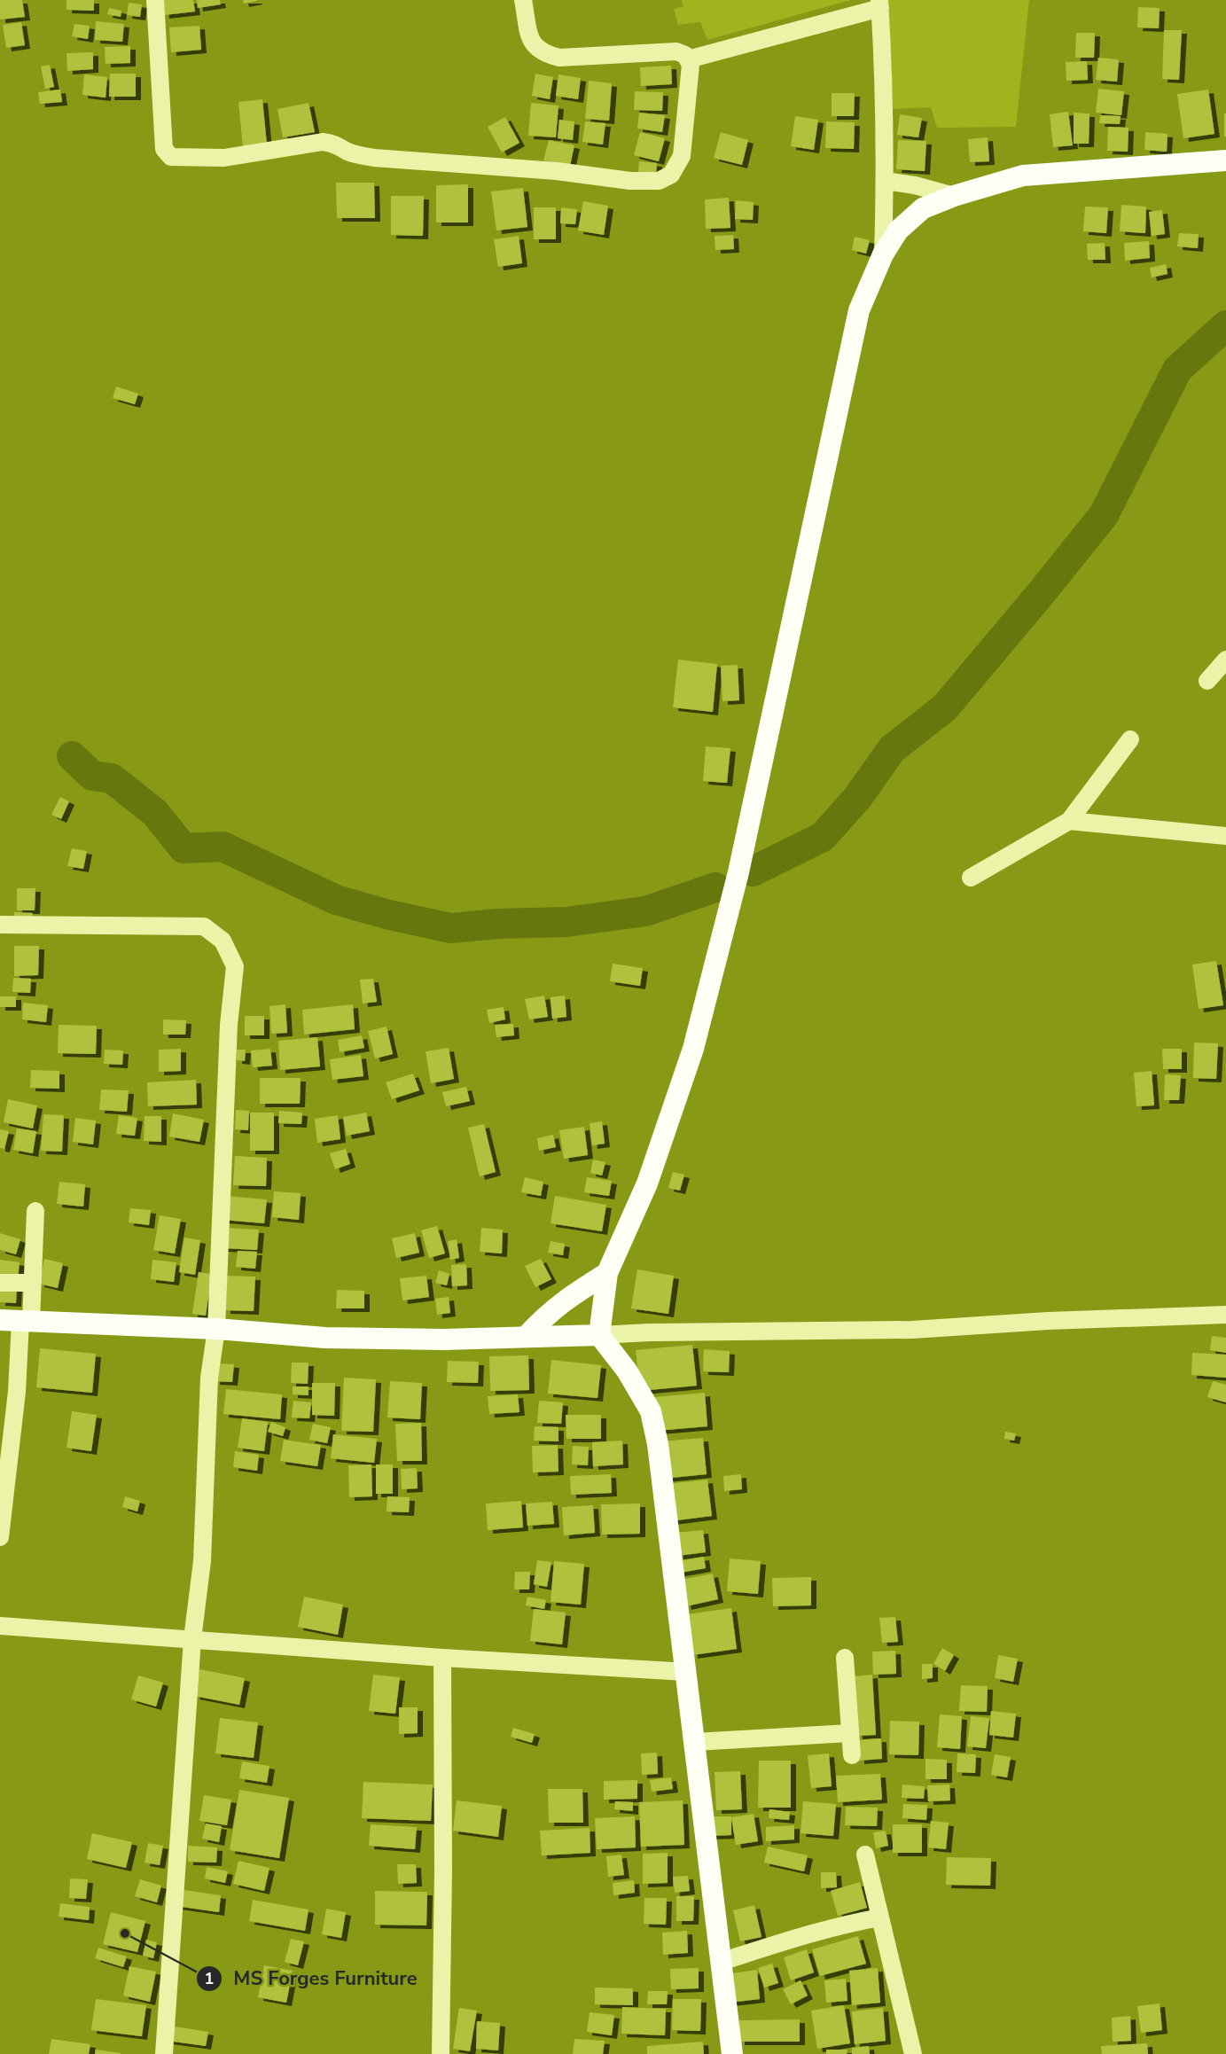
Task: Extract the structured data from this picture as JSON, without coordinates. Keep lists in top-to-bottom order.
{
  "places": ["MS Forges Furniture"]
}
